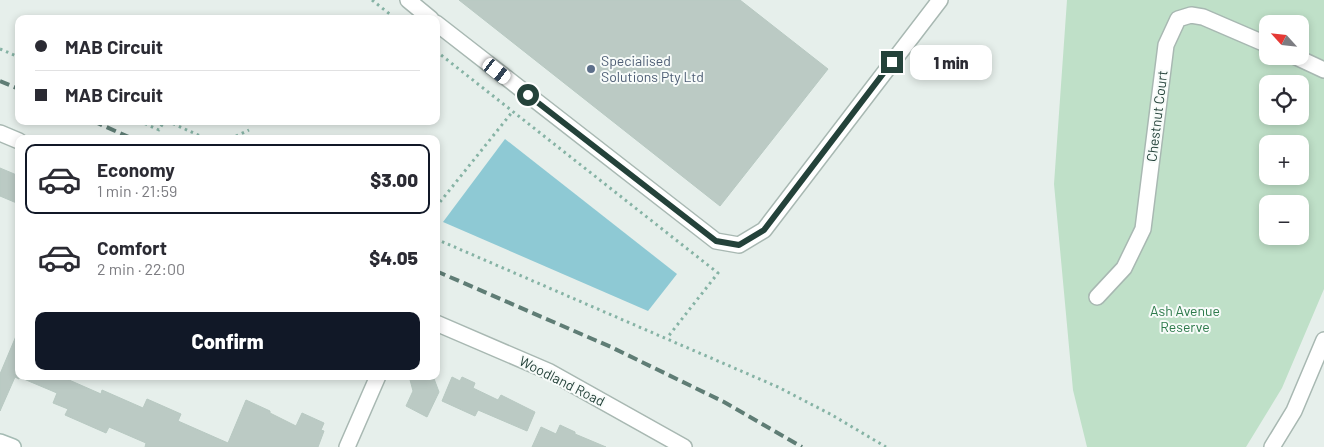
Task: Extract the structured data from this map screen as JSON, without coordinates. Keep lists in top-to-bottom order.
{
  "streets": {
    "street": ["Chestnut Court", "Woodland Road"]
  },
  "parks": ["Ash Avenue Reserve"],
  "places": ["Specialised Solutions Pty Ltd"],
  "north": "top left",
  "page": {
    "map_buttons": ["+", "−"],
    "banner": ["MAB Circuit", "MAB Circuit"],
    "bubble": "1 min",
    "list": [
      {
        "name": "Economy",
        "note": "1 min · 21:59",
        "value": "$3.00"
      },
      {
        "name": "Comfort",
        "note": "2 min · 22:00",
        "value": "$4.05"
      }
    ],
    "buttons": "Confirm"
  }
}
